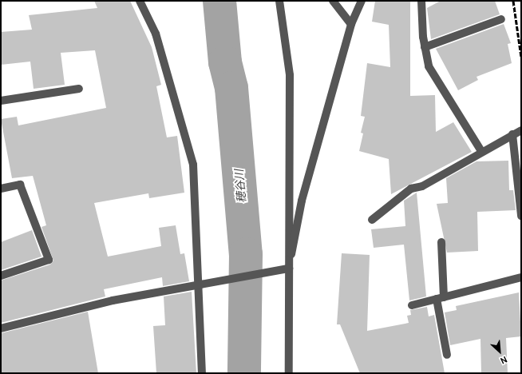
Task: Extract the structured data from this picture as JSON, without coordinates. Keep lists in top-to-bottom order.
{
  "water": ["穂谷川"],
  "north": "bottom right"
}
